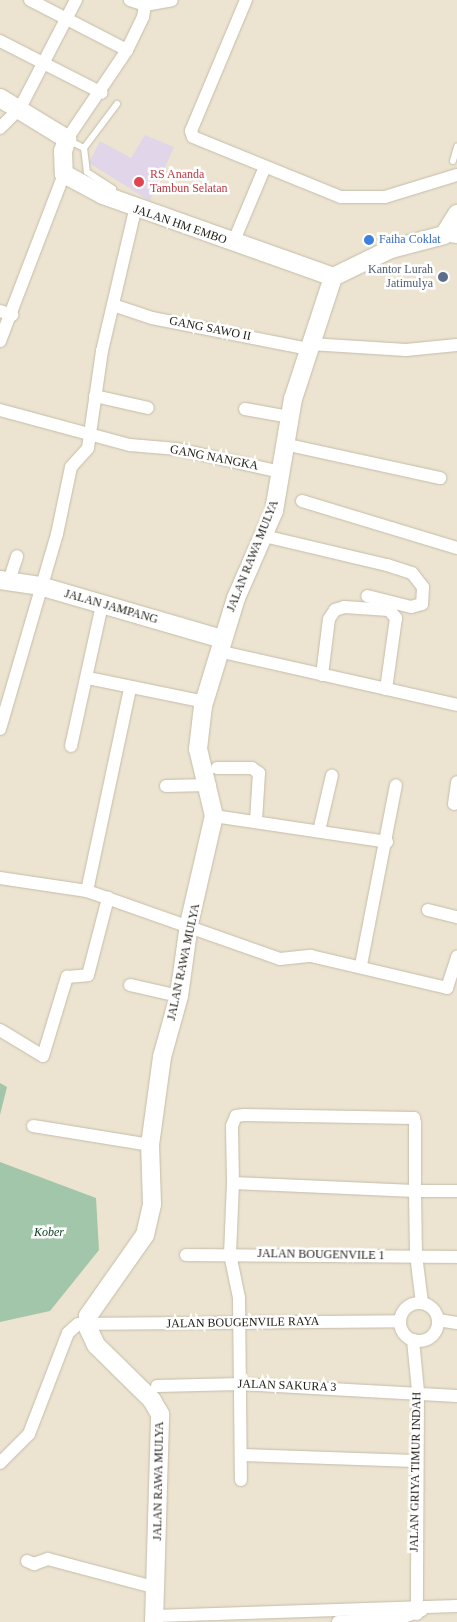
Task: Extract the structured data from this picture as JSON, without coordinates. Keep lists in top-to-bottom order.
{
  "streets": {
    "main road": ["JALAN HM EMBO", "JALAN RAWA MULYA", "JALAN JAMPANG"],
    "street": [
      "GANG SAWO II",
      "GANG NANGKA",
      "JALAN BOUGENVILE 1",
      "JALAN BOUGENVILE RAYA",
      "JALAN SAKURA 3",
      "JALAN GRIYA TIMUR INDAH"
    ]
  },
  "crossings": [
    ["JALAN HM EMBO", "JALAN RAWA MULYA"],
    ["GANG SAWO II", "JALAN RAWA MULYA"],
    ["GANG NANGKA", "JALAN RAWA MULYA"],
    ["JALAN RAWA MULYA", "JALAN JAMPANG"],
    ["JALAN RAWA MULYA", "JALAN BOUGENVILE RAYA"],
    ["JALAN BOUGENVILE RAYA", "JALAN GRIYA TIMUR INDAH"],
    ["JALAN SAKURA 3", "JALAN GRIYA TIMUR INDAH"]
  ],
  "parks": ["Kober"],
  "places": ["RS Ananda Tambun Selatan", "Faiha Coklat", "Kantor Lurah Jatimulya"]
}
